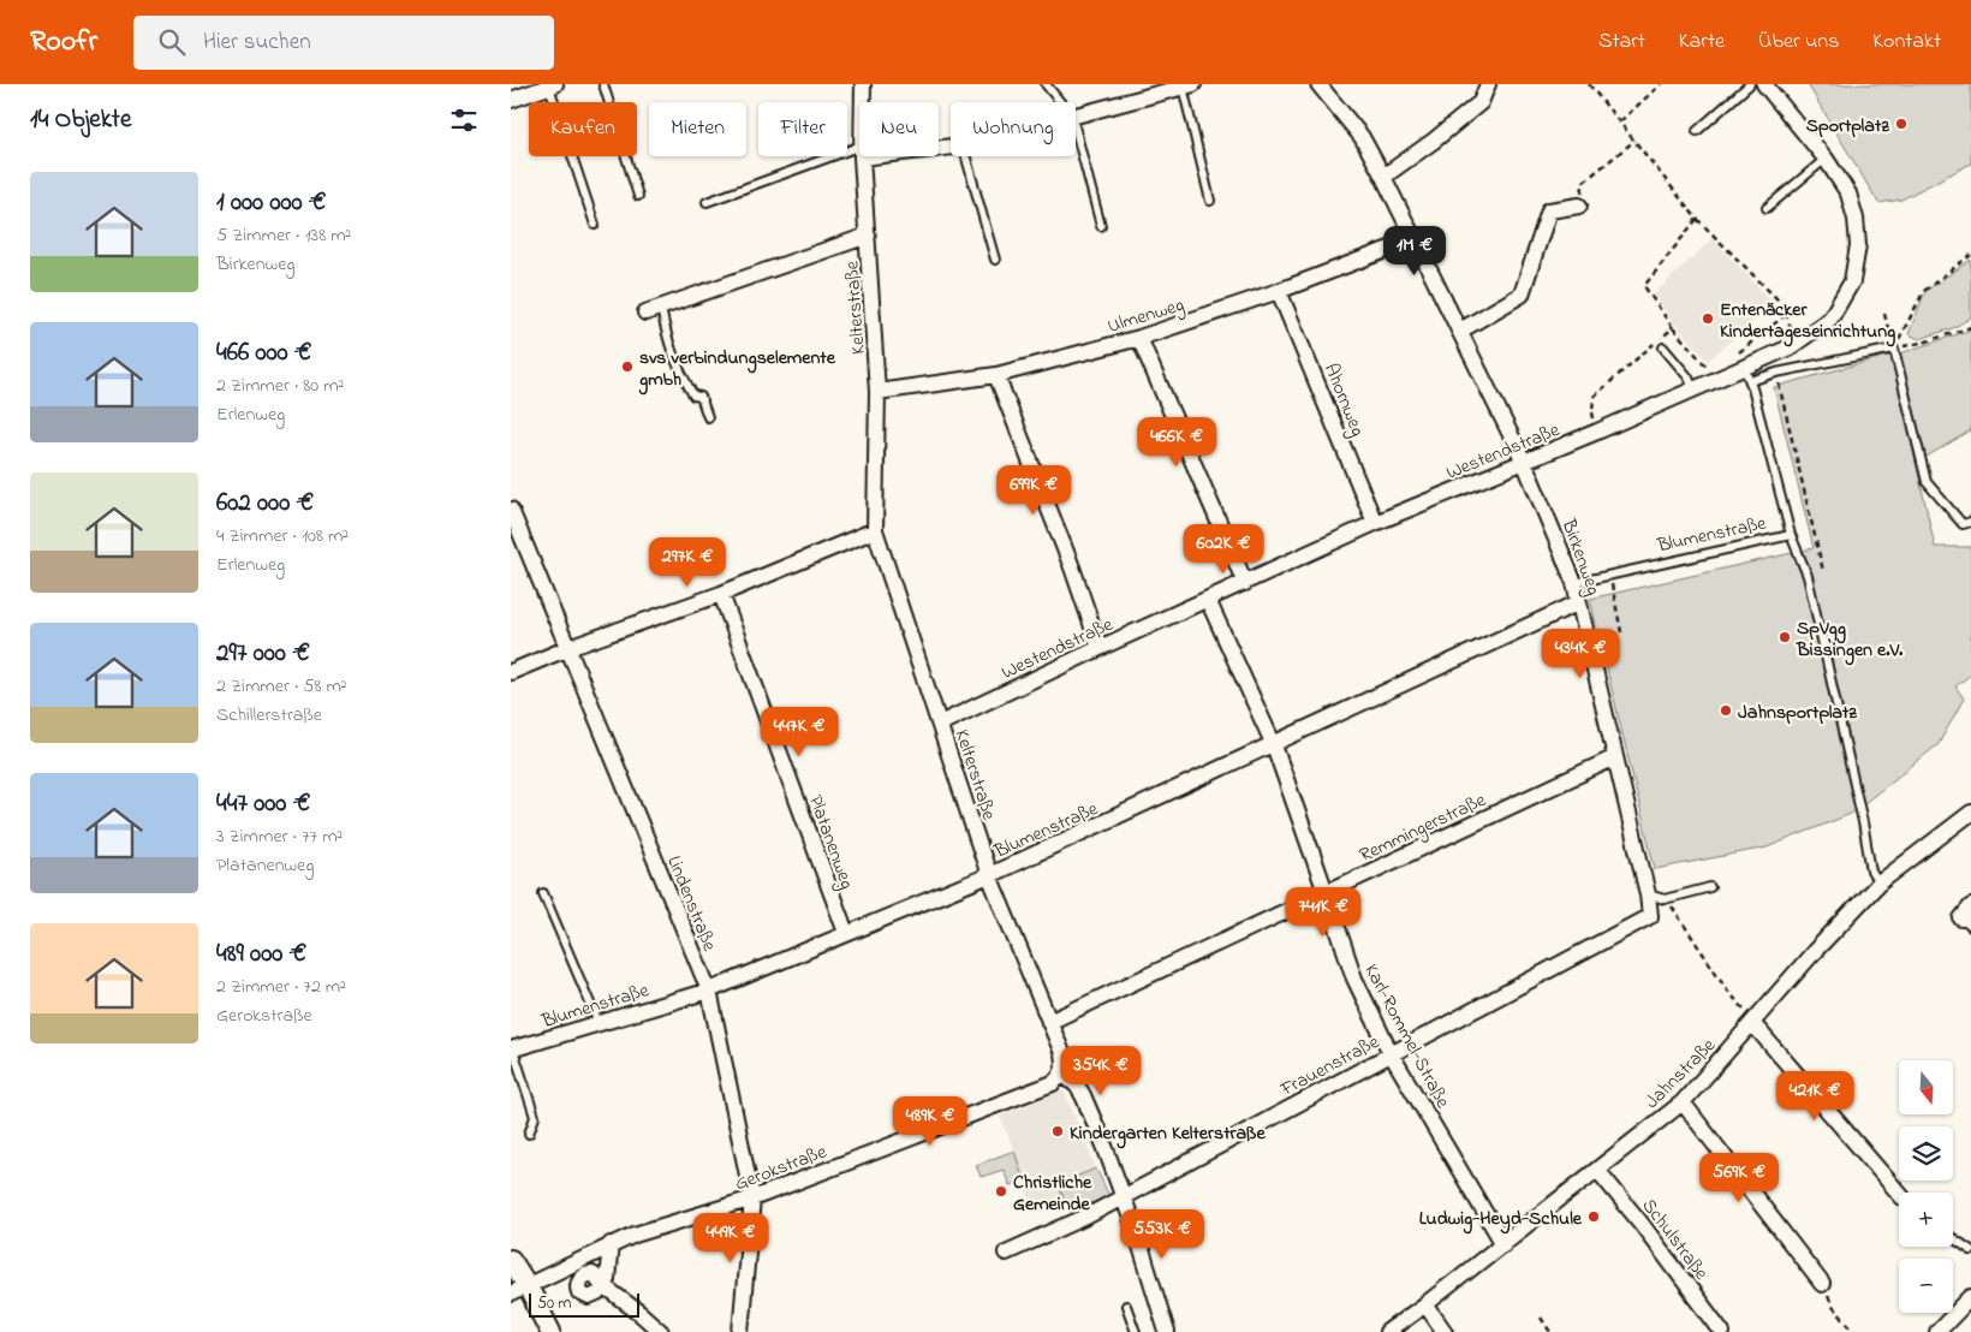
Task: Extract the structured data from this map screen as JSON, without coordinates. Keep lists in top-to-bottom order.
{
  "streets": {
    "street": [
      "Kelterstraße",
      "Ulmenweg",
      "Ahornweg",
      "Westendstraße",
      "Blumenstraße",
      "Birkenweg",
      "Remmingerstraße",
      "Platanenweg",
      "Lindenstraße",
      "Karl-Rommel-Straße",
      "Frauenstraße",
      "Jahnstraße",
      "Gerokstraße",
      "Schulstraße"
    ]
  },
  "crossings": [
    ["Kelterstraße", "Ulmenweg"],
    ["Kelterstraße", "Westendstraße"],
    ["Kelterstraße", "Blumenstraße"],
    ["Kelterstraße", "Remmingerstraße"],
    ["Kelterstraße", "Gerokstraße"],
    ["Ulmenweg", "Ahornweg"],
    ["Ulmenweg", "Birkenweg"],
    ["Ahornweg", "Westendstraße"],
    ["Westendstraße", "Blumenstraße"],
    ["Westendstraße", "Birkenweg"],
    ["Westendstraße", "Karl-Rommel-Straße"],
    ["Blumenstraße", "Birkenweg"],
    ["Blumenstraße", "Platanenweg"],
    ["Blumenstraße", "Lindenstraße"],
    ["Blumenstraße", "Karl-Rommel-Straße"],
    ["Birkenweg", "Remmingerstraße"],
    ["Birkenweg", "Frauenstraße"],
    ["Remmingerstraße", "Karl-Rommel-Straße"],
    ["Lindenstraße", "Gerokstraße"],
    ["Karl-Rommel-Straße", "Frauenstraße"],
    ["Karl-Rommel-Straße", "Jahnstraße"],
    ["Jahnstraße", "Schulstraße"]
  ],
  "places": [
    "Sportplatz",
    "Entenäcker Kindertageseinrichtung",
    "svs verbindungselemente gmbh",
    "SpVgg Bissingen e.V.",
    "Jahnsportplatz",
    "Kindergarten Kelterstraße",
    "Christliche Gemeinde",
    "Ludwig-Heyd-Schule"
  ],
  "scale_bar": "50 m",
  "north": "bottom",
  "page": {
    "header": "Roofr",
    "search": "Hier suchen",
    "nav": [
      "Start",
      "Karte",
      "Über uns",
      "Kontakt"
    ],
    "heading": "14 Objekte",
    "chip": [
      "Kaufen",
      "Mieten",
      "Filter",
      "Neu",
      "Wohnung"
    ],
    "list": [
      {
        "name": "1 000 000 €",
        "note": "5 Zimmer · 138 m² · Birkenweg"
      },
      {
        "name": "466 000 €",
        "note": "2 Zimmer · 80 m² · Erlenweg"
      },
      {
        "name": "602 000 €",
        "note": "4 Zimmer · 108 m² · Erlenweg"
      },
      {
        "name": "297 000 €",
        "note": "2 Zimmer · 58 m² · Schillerstraße"
      },
      {
        "name": "447 000 €",
        "note": "3 Zimmer · 77 m² · Platanenweg"
      },
      {
        "name": "489 000 €",
        "note": "2 Zimmer · 72 m² · Gerokstraße"
      }
    ],
    "price": [
      "1M €",
      "466K €",
      "699K €",
      "602K €",
      "297K €",
      "434K €",
      "447K €",
      "741K €",
      "354K €",
      "421K €",
      "489K €",
      "569K €",
      "553K €",
      "449K €"
    ],
    "map_buttons": ["+", "−"],
    "scale": "50 m"
  }
}
